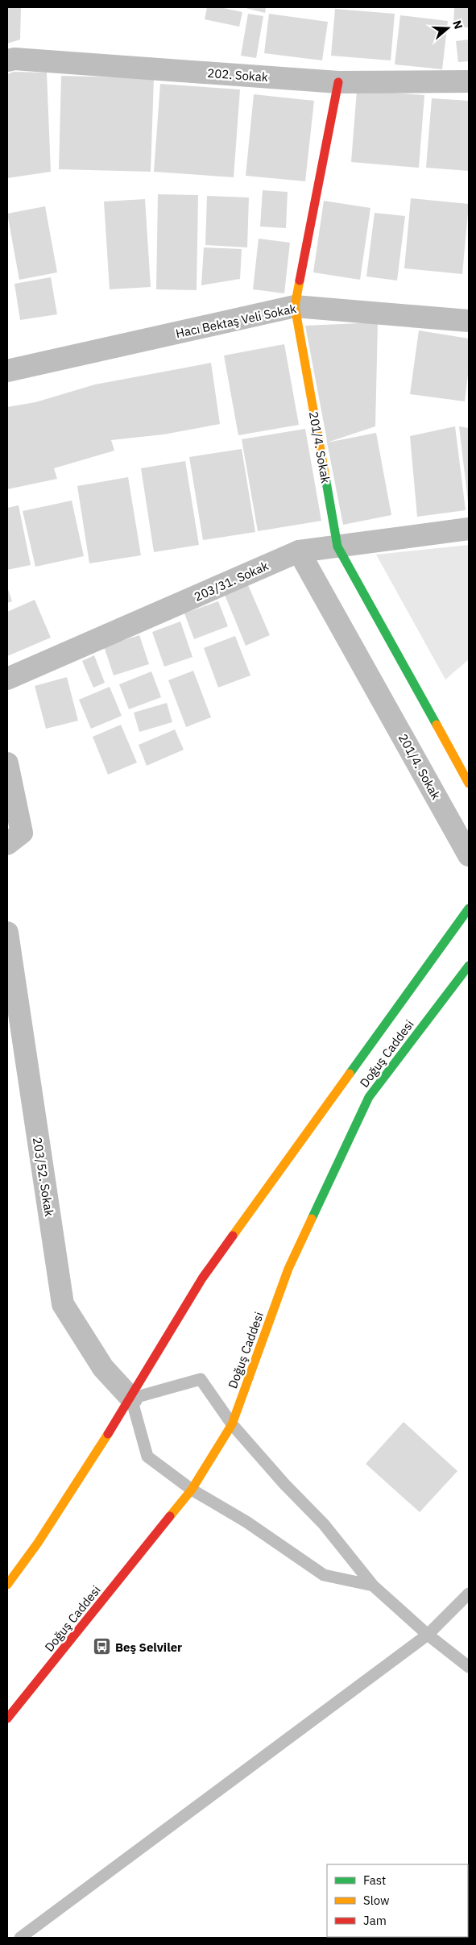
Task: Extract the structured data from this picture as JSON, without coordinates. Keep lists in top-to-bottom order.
{
  "streets": {
    "main road": ["201/4. Sokak", "Doğuş Caddesi"],
    "street": [
      "202. Sokak",
      "Hacı Bektaş Veli Sokak",
      "203/31. Sokak",
      "203/52. Sokak"
    ]
  },
  "crossings": [
    ["202. Sokak", "201/4. Sokak"],
    ["Hacı Bektaş Veli Sokak", "201/4. Sokak"],
    ["201/4. Sokak", "203/31. Sokak"],
    ["Doğuş Caddesi", "203/52. Sokak"]
  ],
  "places": {
    "bus stop": ["Beş Selviler"]
  },
  "legend": ["Fast", "Slow", "Jam"],
  "north": "right"
}
